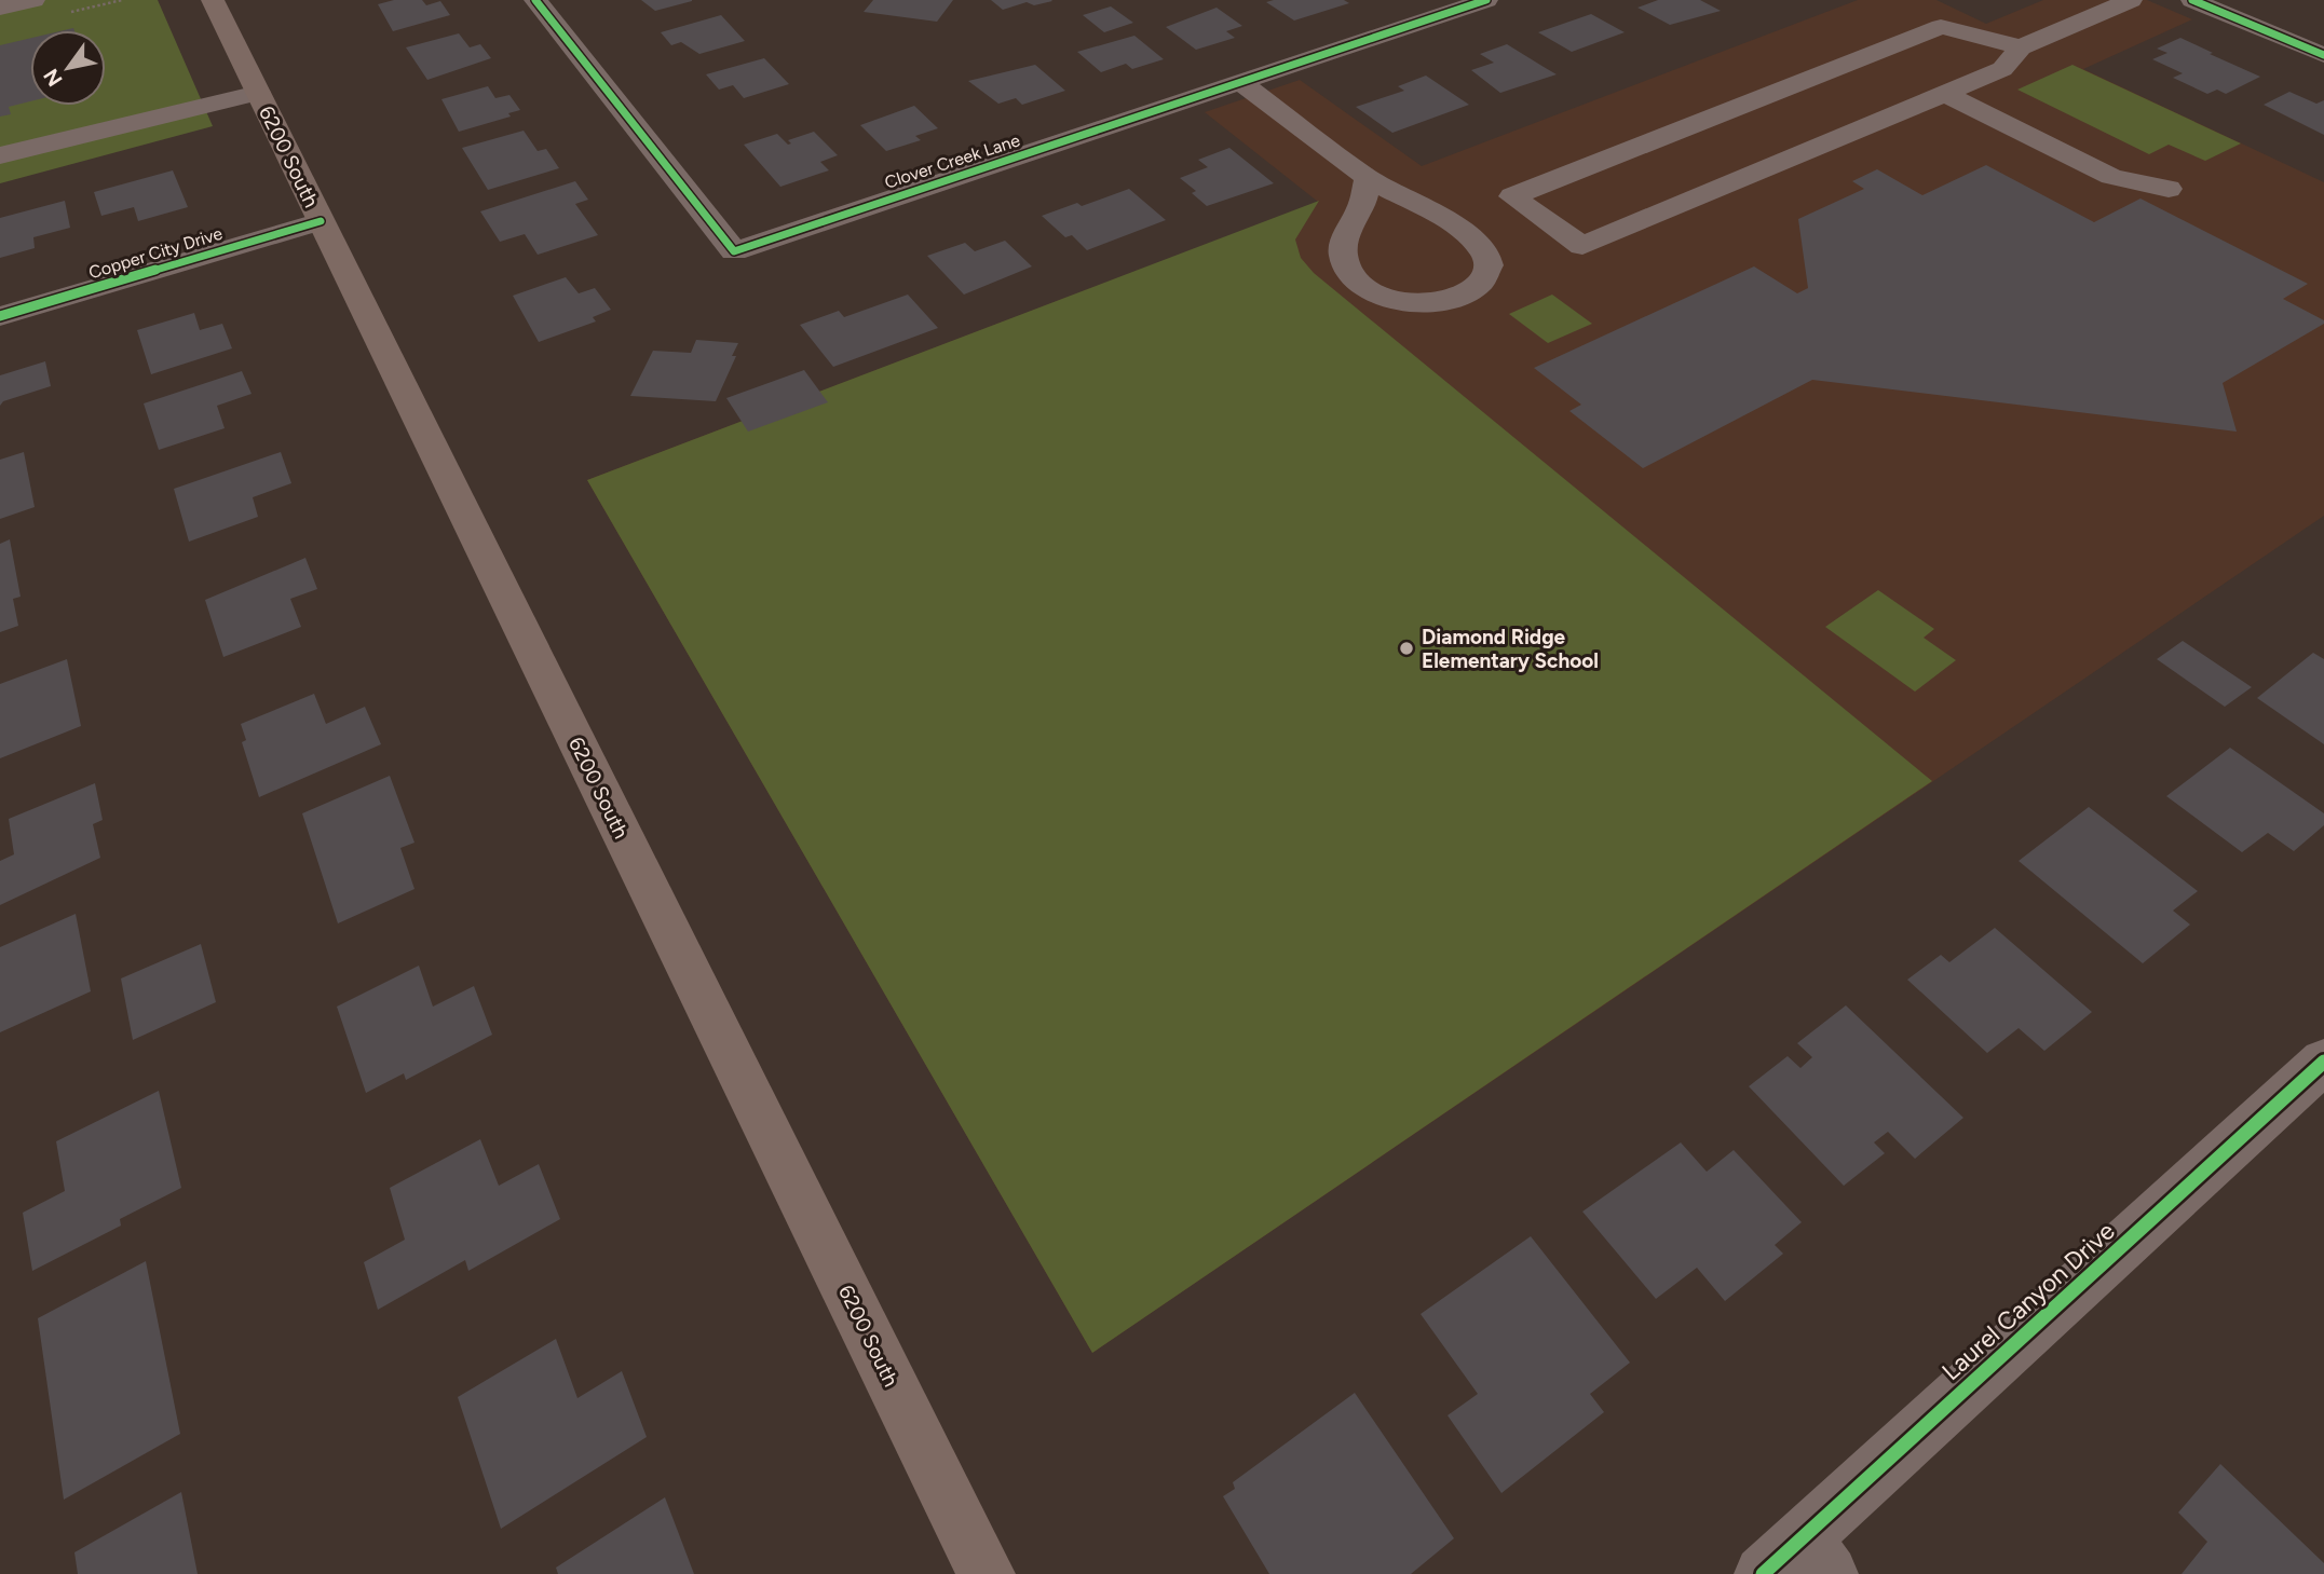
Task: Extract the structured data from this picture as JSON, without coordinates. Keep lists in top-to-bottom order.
{
  "streets": {
    "main road": ["6200 South"],
    "street": ["Clover Creek Lane", "Copper City Drive", "Laurel Canyon Drive"]
  },
  "crossings": [
    ["6200 South", "Copper City Drive"]
  ],
  "places": ["Diamond Ridge Elementary School"],
  "north": "bottom left"
}
